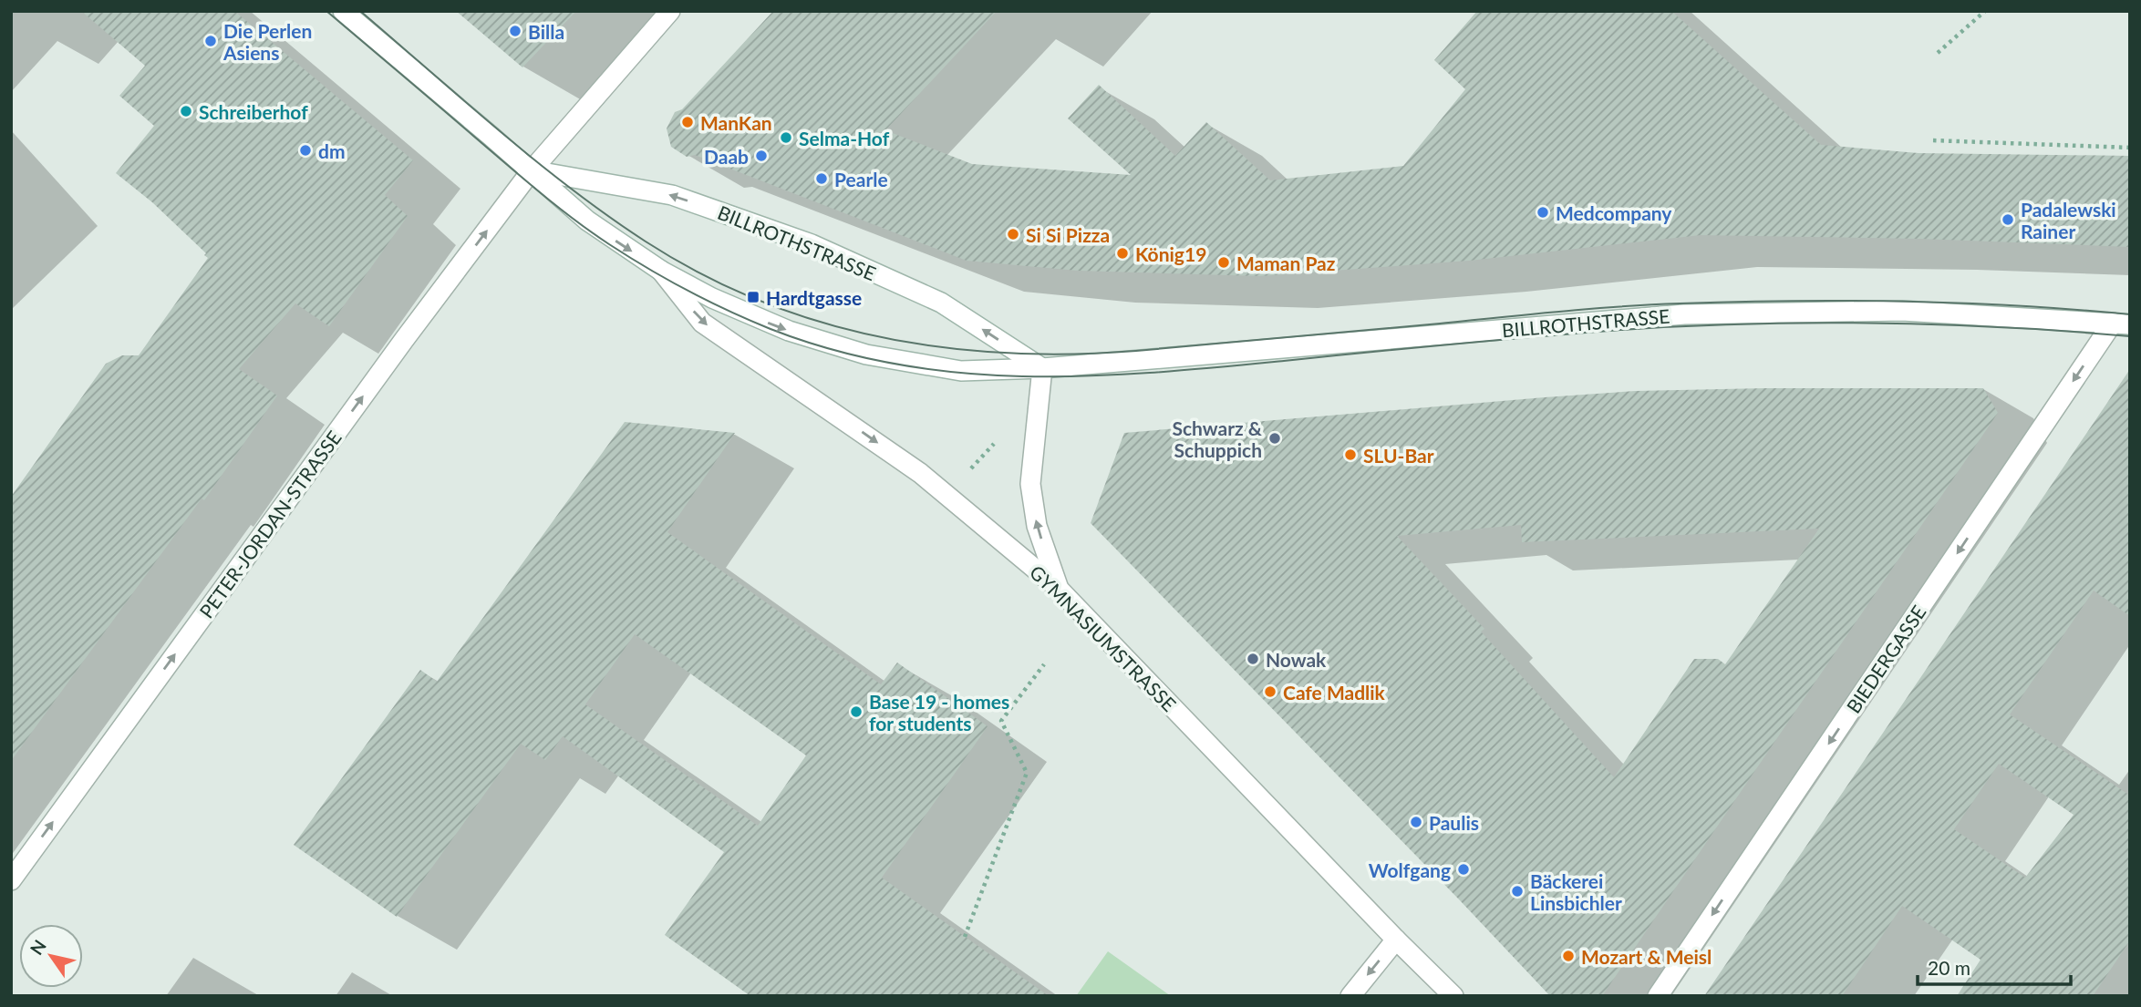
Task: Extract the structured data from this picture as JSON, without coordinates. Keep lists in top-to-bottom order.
{
  "streets": {
    "street": [
      "BILLROTHSTRASSE",
      "PETER-JORDAN-STRASSE",
      "GYMNASIUMSTRASSE",
      "BIEDERGASSE"
    ]
  },
  "crossings": [
    ["BILLROTHSTRASSE", "PETER-JORDAN-STRASSE"],
    ["BILLROTHSTRASSE", "GYMNASIUMSTRASSE"],
    ["BILLROTHSTRASSE", "BIEDERGASSE"]
  ],
  "one_way": ["PETER-JORDAN-STRASSE", "GYMNASIUMSTRASSE", "BIEDERGASSE"],
  "places": {
    "other": [
      "Billa",
      "Die Perlen Asiens",
      "Schreiberhof",
      "ManKan",
      "Selma-Hof",
      "dm",
      "Daab",
      "Pearle",
      "Medcompany",
      "Padalewski Rainer",
      "Si Si Pizza",
      "König19",
      "Maman Paz",
      "Schwarz & Schuppich",
      "SLU-Bar",
      "Nowak",
      "Cafe Madlik",
      "Base 19 - homes for students",
      "Paulis",
      "Wolfgang",
      "Bäckerei Linsbichler",
      "Mozart & Meisl"
    ],
    "transit": ["Hardtgasse"]
  },
  "scale_bar": "20 m",
  "north": "top left"
}
